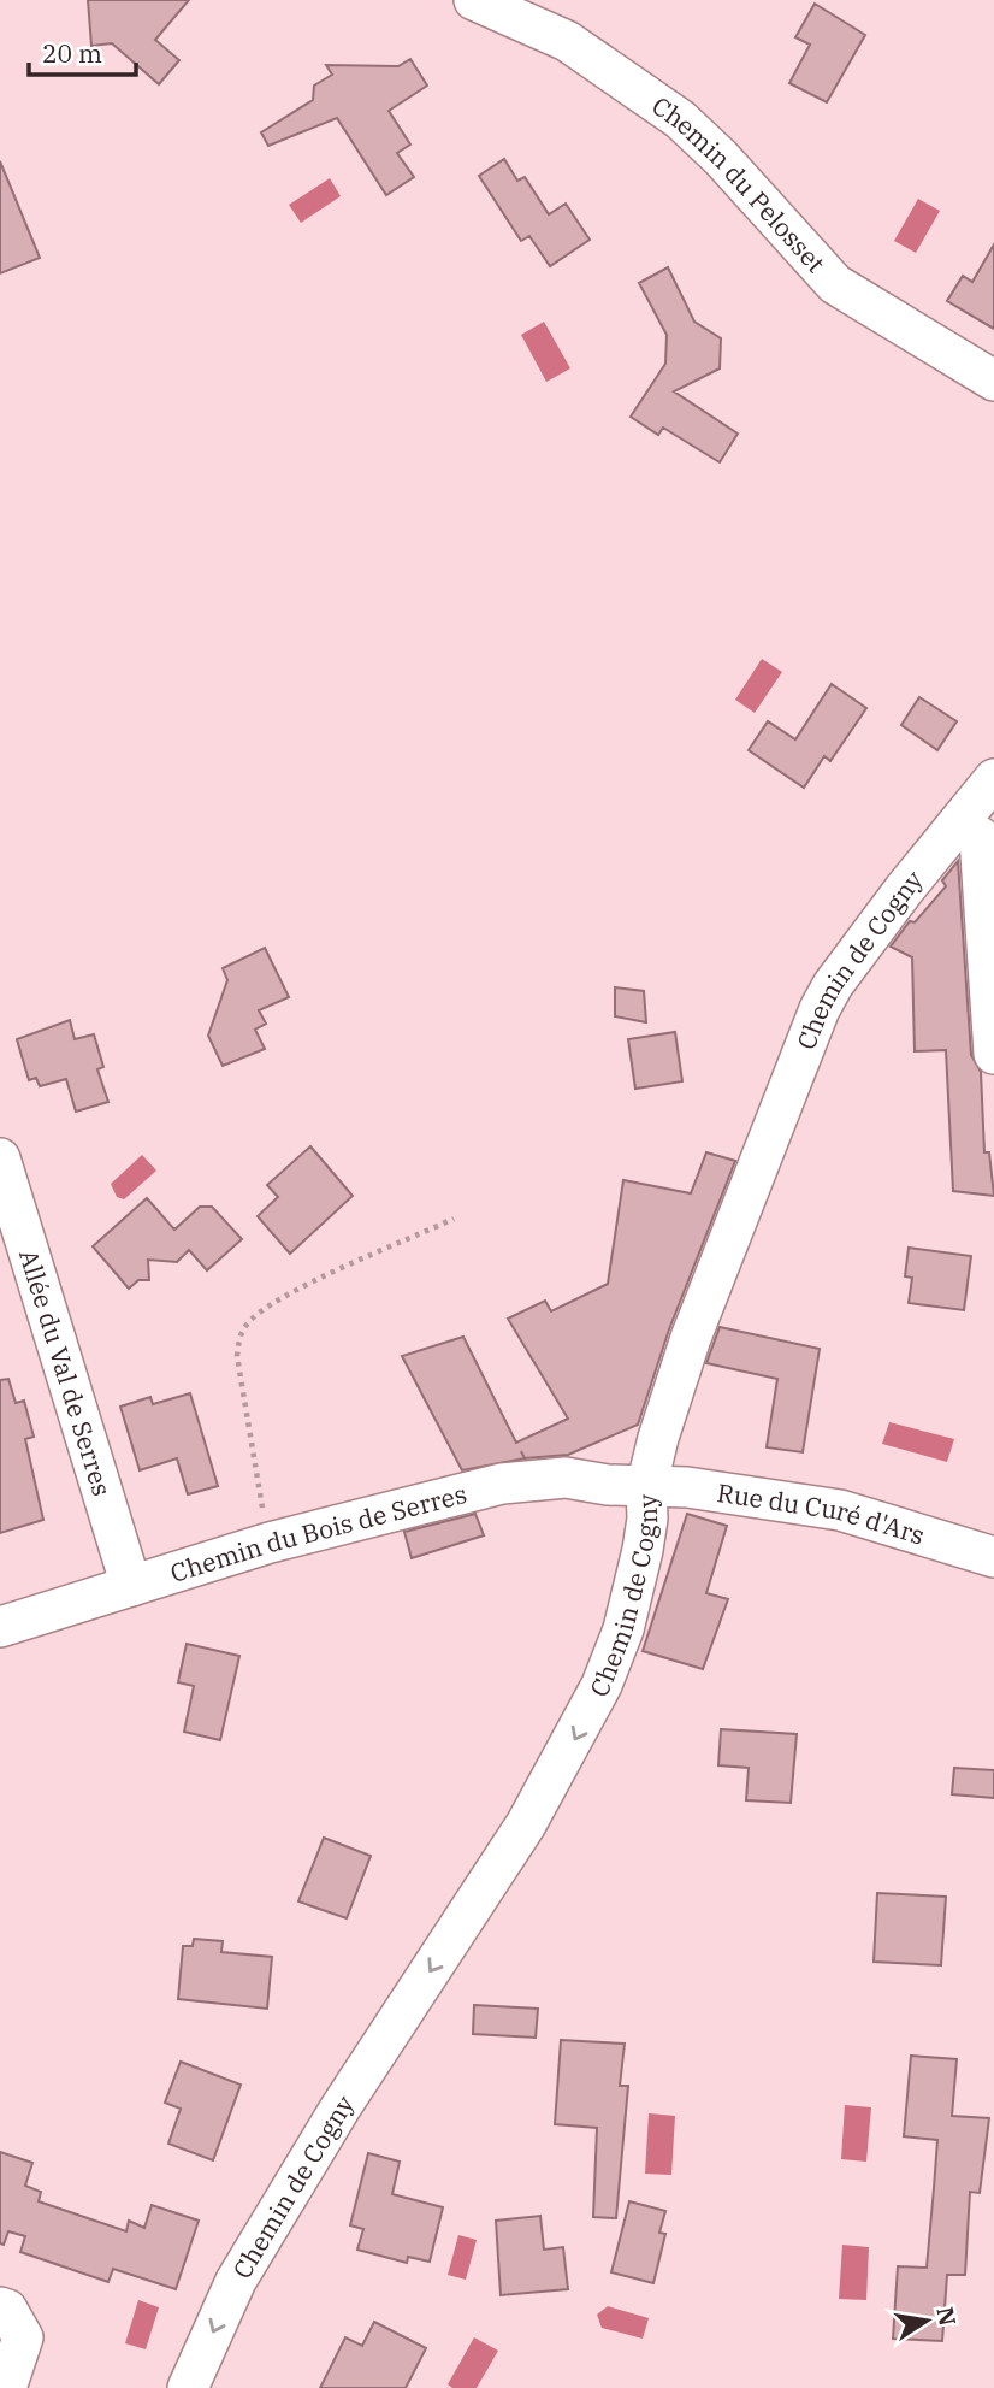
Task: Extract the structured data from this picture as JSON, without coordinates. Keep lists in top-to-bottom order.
{
  "streets": {
    "street": [
      "Chemin du Pelosset",
      "Chemin de Cogny",
      "Allée du Val de Serres",
      "Rue du Curé d'Ars",
      "Chemin du Bois de Serres"
    ]
  },
  "crossings": [
    ["Chemin de Cogny", "Rue du Curé d'Ars"],
    ["Chemin de Cogny", "Chemin du Bois de Serres"],
    ["Allée du Val de Serres", "Chemin du Bois de Serres"],
    ["Rue du Curé d'Ars", "Chemin du Bois de Serres"]
  ],
  "one_way": ["Chemin de Cogny"],
  "scale_bar": "20 m",
  "north": "right"
}
